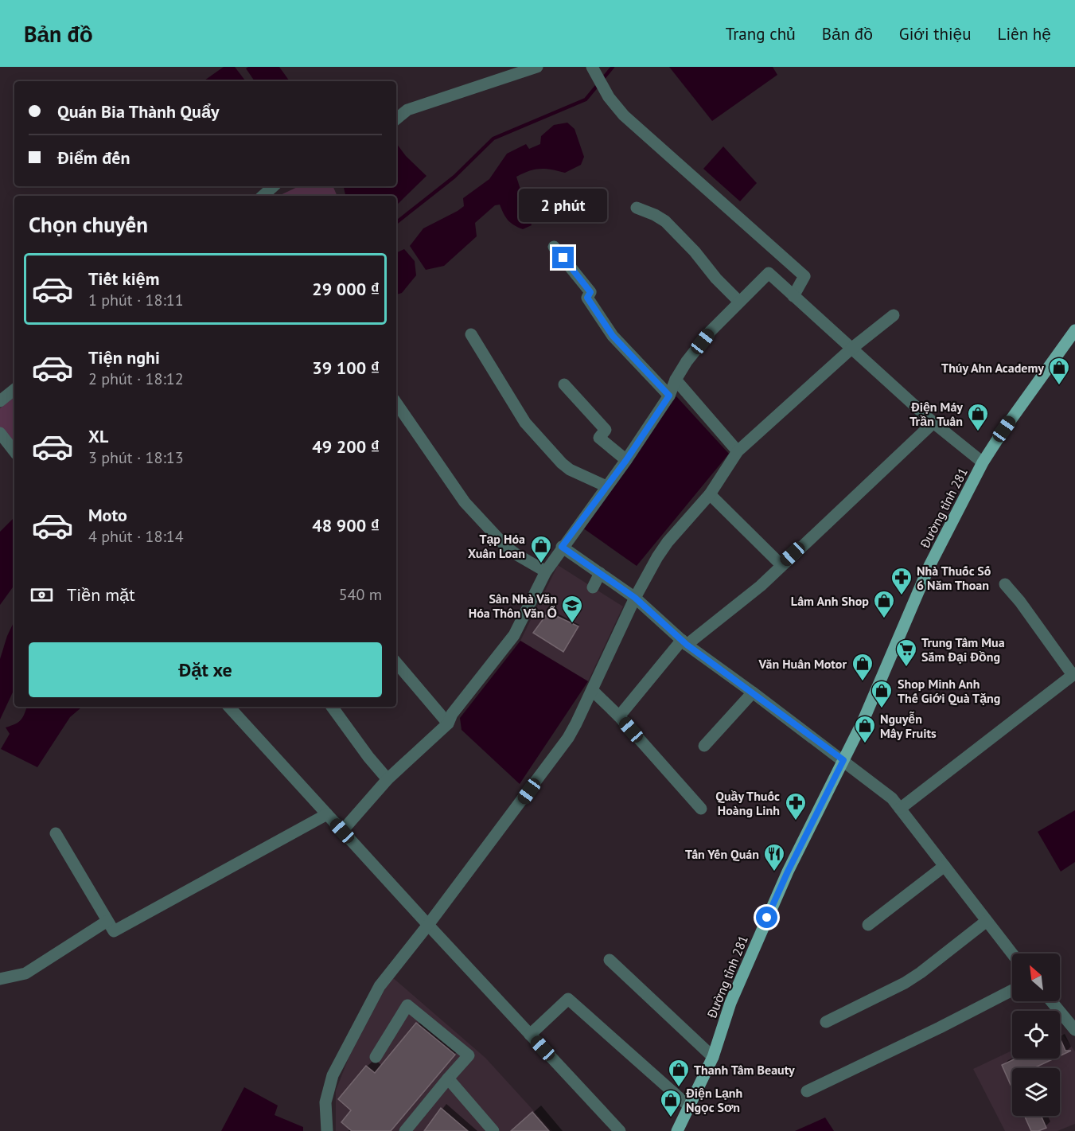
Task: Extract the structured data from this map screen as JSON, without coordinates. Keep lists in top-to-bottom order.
{
  "streets": {
    "main road": ["Đường tỉnh 281"]
  },
  "places": {
    "shop": [
      "Thúy Ahn Academy",
      "Điện Máy Trần Tuân",
      "Tạp Hóa Xuân Loan",
      "Lâm Anh Shop",
      "Văn Huân Motor",
      "Shop Minh Anh Thế Giới Quà Tặng",
      "Nguyễn Mây Fruits",
      "Thanh Tâm Beauty",
      "Điện Lạnh Ngọc Sơn"
    ],
    "pharmacy": ["Nhà Thuốc Số 6 Năm Thoan", "Quầy Thuốc Hoàng Linh"],
    "school or university": ["Sân Nhà Văn Hóa Thôn Văn Ổ"],
    "supermarket": ["Trung Tâm Mua Sắm Đại Đồng"],
    "restaurant": ["Tấn Yến Quán"]
  },
  "north": "top left",
  "page": {
    "header": "Bản đồ",
    "nav": [
      "Trang chủ",
      "Bản đồ",
      "Giới thiệu",
      "Liên hệ"
    ],
    "banner": ["Quán Bia Thành Quẩy", "Điểm đến"],
    "bubble": "2 phút",
    "heading": "Chọn chuyến",
    "list": [
      {
        "name": "Tiết kiệm",
        "note": "1 phút · 18:11",
        "value": "29 000 ₫"
      },
      {
        "name": "Tiện nghi",
        "note": "2 phút · 18:12",
        "value": "39 100 ₫"
      },
      {
        "name": "XL",
        "note": "3 phút · 18:13",
        "value": "49 200 ₫"
      },
      {
        "name": "Moto",
        "note": "4 phút · 18:14",
        "value": "48 900 ₫"
      }
    ],
    "pay": ["Tiền mặt", "540 m"],
    "buttons": "Đặt xe"
  }
}
